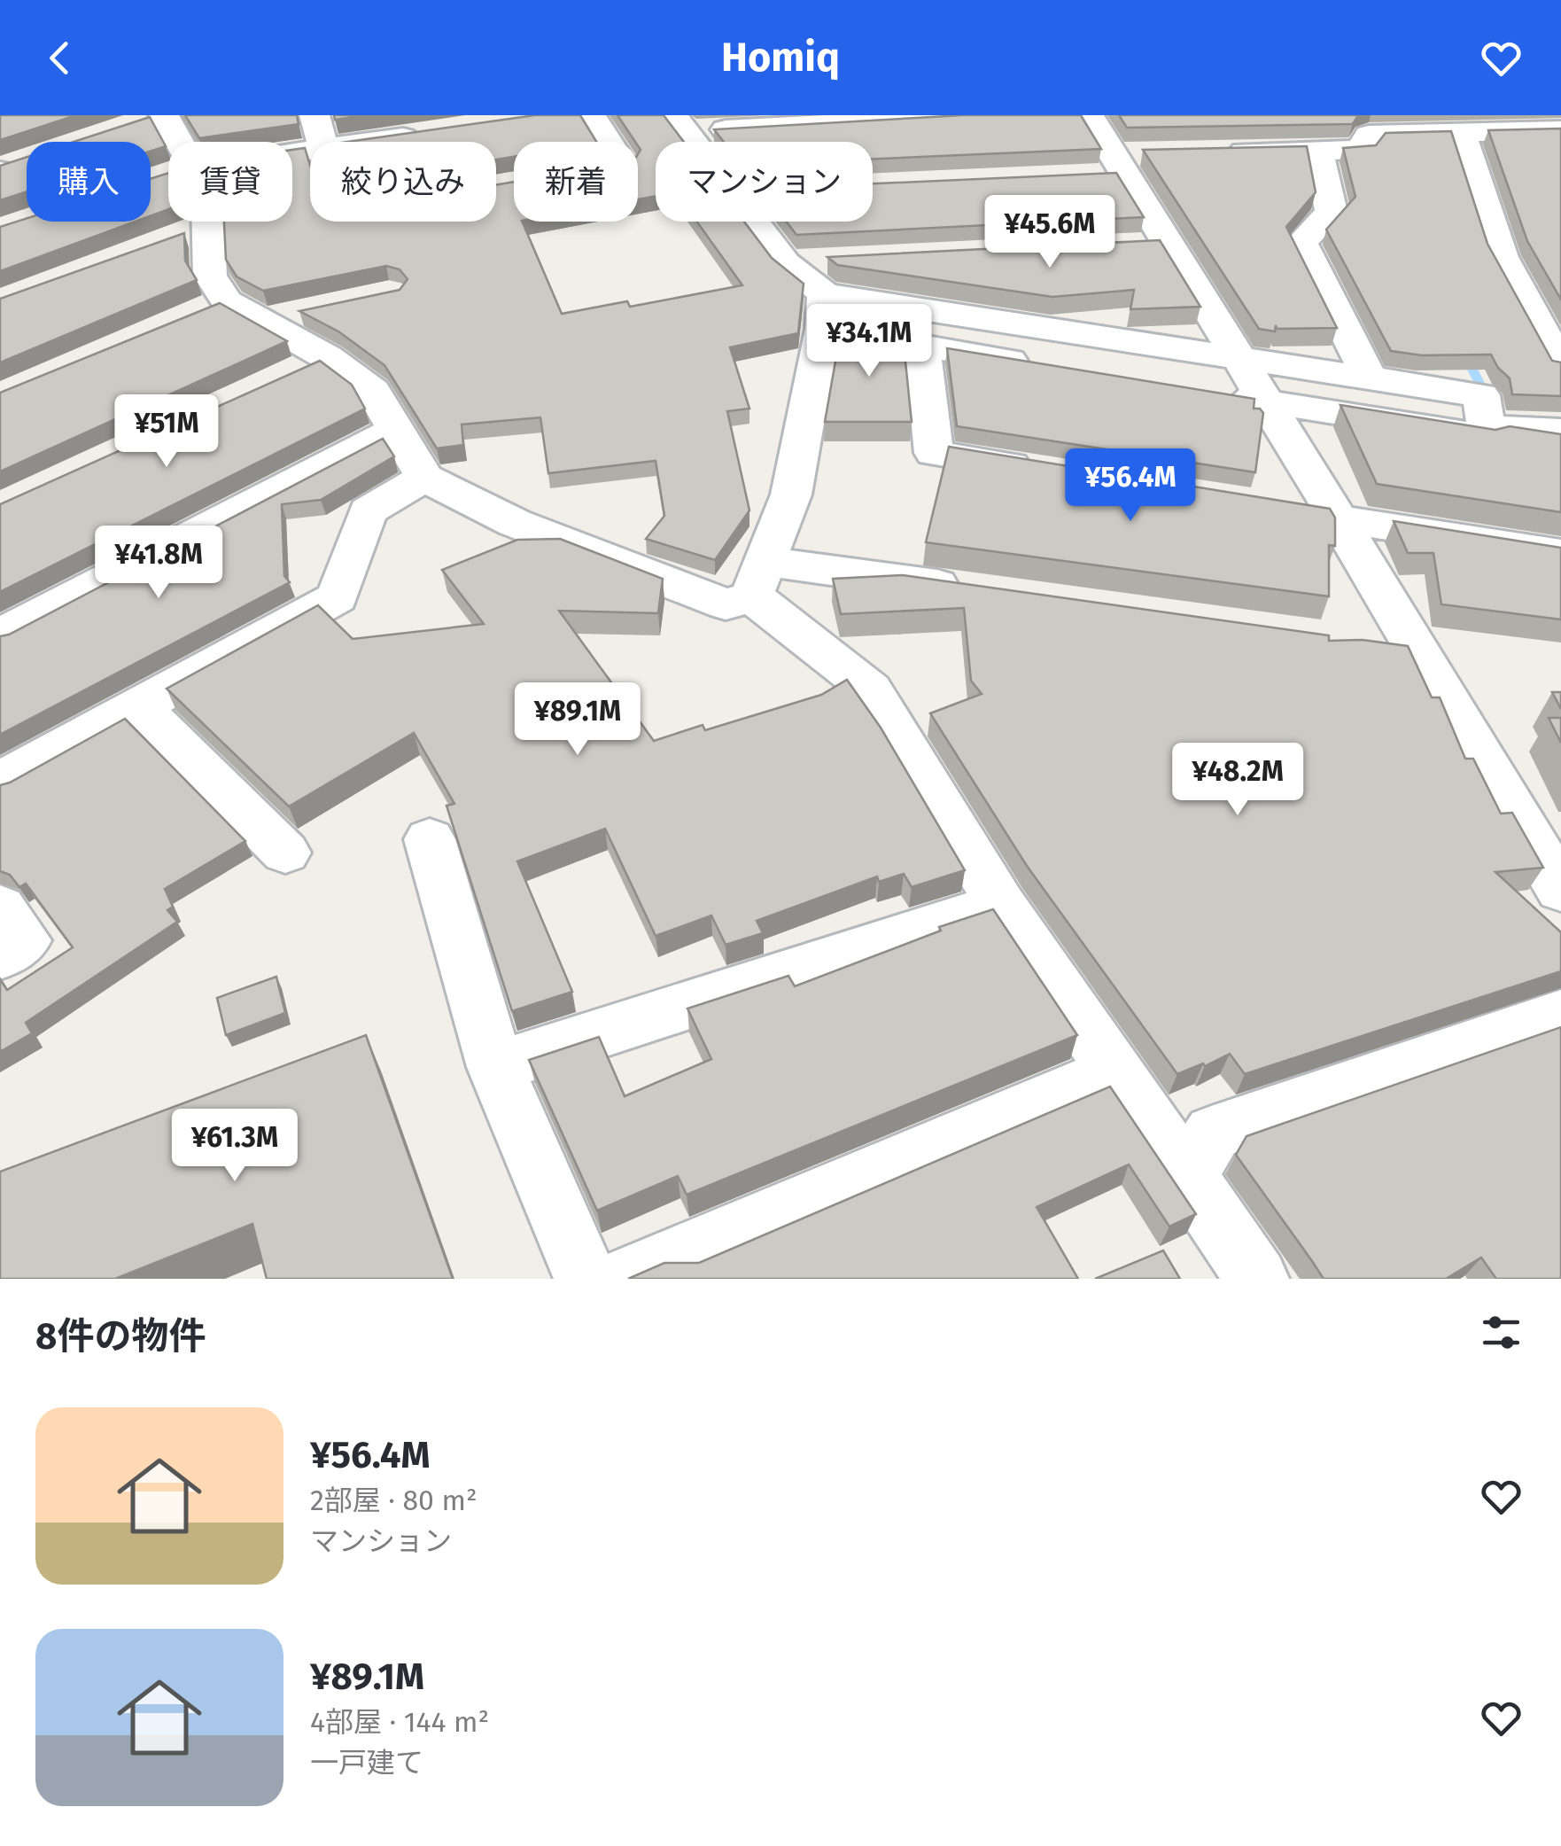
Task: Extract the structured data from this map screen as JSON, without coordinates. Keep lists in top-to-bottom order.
{
  "page": {
    "header": "Homiq",
    "chip": [
      "購入",
      "賃貸",
      "絞り込み",
      "新着",
      "マンション"
    ],
    "price": [
      "¥45.6M",
      "¥34.1M",
      "¥51M",
      "¥56.4M",
      "¥41.8M",
      "¥89.1M",
      "¥48.2M",
      "¥61.3M"
    ],
    "heading": "8件の物件",
    "list": [
      {
        "name": "¥56.4M",
        "note": "2部屋 · 80 m² · マンション"
      },
      {
        "name": "¥89.1M",
        "note": "4部屋 · 144 m² · 一戸建て"
      }
    ]
  }
}
